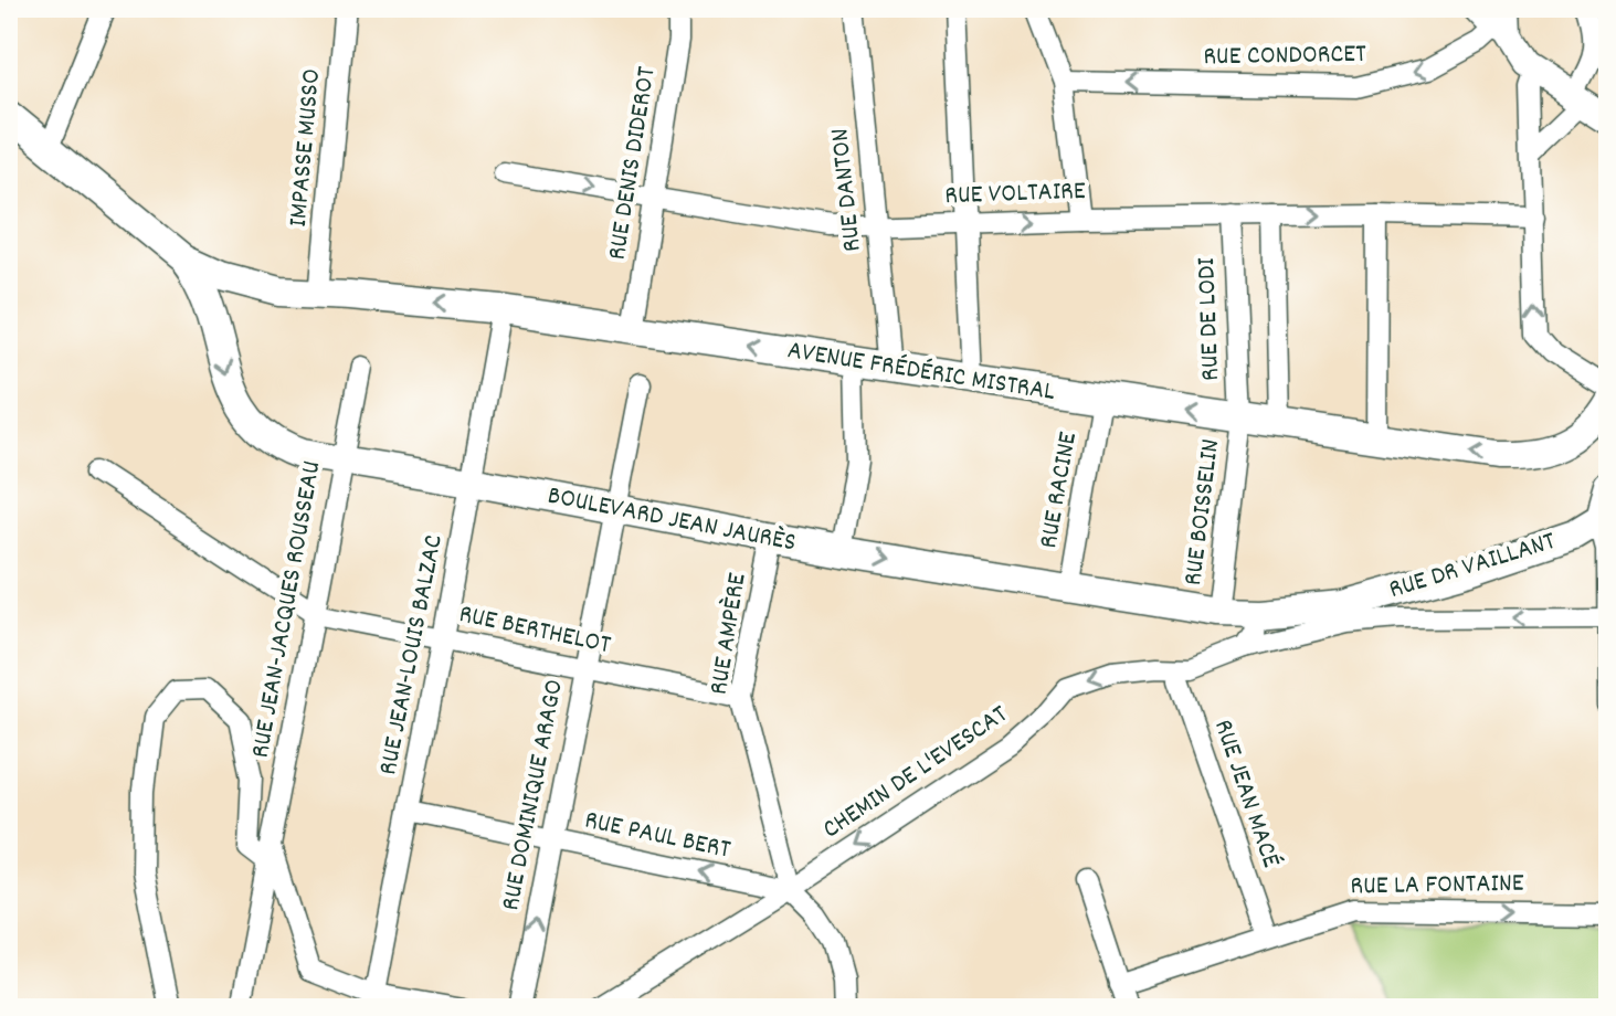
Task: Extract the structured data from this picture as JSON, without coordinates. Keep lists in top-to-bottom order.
{
  "streets": {
    "main road": ["AVENUE FRÉDÉRIC MISTRAL", "BOULEVARD JEAN JAURÈS", "RUE DR VAILLANT"],
    "street": [
      "RUE CONDORCET",
      "IMPASSE MUSSO",
      "RUE DENIS DIDEROT",
      "RUE DANTON",
      "RUE VOLTAIRE",
      "RUE DE LODI",
      "RUE RACINE",
      "RUE BOISSELIN",
      "RUE JEAN-JACQUES ROUSSEAU",
      "RUE BERTHELOT",
      "RUE AMPÈRE",
      "RUE JEAN-LOUIS BALZAC",
      "CHEMIN DE L'EVESCAT",
      "RUE JEAN MACÉ",
      "RUE DOMINIQUE ARAGO",
      "RUE PAUL BERT",
      "RUE LA FONTAINE"
    ]
  },
  "crossings": [
    ["IMPASSE MUSSO", "AVENUE FRÉDÉRIC MISTRAL"],
    ["RUE DENIS DIDEROT", "RUE VOLTAIRE"],
    ["RUE DENIS DIDEROT", "AVENUE FRÉDÉRIC MISTRAL"],
    ["RUE DANTON", "RUE VOLTAIRE"],
    ["RUE DANTON", "AVENUE FRÉDÉRIC MISTRAL"],
    ["RUE VOLTAIRE", "RUE DE LODI"],
    ["RUE DE LODI", "AVENUE FRÉDÉRIC MISTRAL"],
    ["RUE DE LODI", "RUE BOISSELIN"],
    ["AVENUE FRÉDÉRIC MISTRAL", "RUE RACINE"],
    ["AVENUE FRÉDÉRIC MISTRAL", "RUE BOISSELIN"],
    ["AVENUE FRÉDÉRIC MISTRAL", "BOULEVARD JEAN JAURÈS"],
    ["AVENUE FRÉDÉRIC MISTRAL", "RUE JEAN-LOUIS BALZAC"],
    ["RUE RACINE", "BOULEVARD JEAN JAURÈS"],
    ["RUE BOISSELIN", "BOULEVARD JEAN JAURÈS"],
    ["BOULEVARD JEAN JAURÈS", "RUE DR VAILLANT"],
    ["BOULEVARD JEAN JAURÈS", "RUE JEAN-JACQUES ROUSSEAU"],
    ["BOULEVARD JEAN JAURÈS", "RUE AMPÈRE"],
    ["BOULEVARD JEAN JAURÈS", "RUE JEAN-LOUIS BALZAC"],
    ["BOULEVARD JEAN JAURÈS", "CHEMIN DE L'EVESCAT"],
    ["BOULEVARD JEAN JAURÈS", "RUE DOMINIQUE ARAGO"],
    ["RUE JEAN-JACQUES ROUSSEAU", "RUE BERTHELOT"],
    ["RUE BERTHELOT", "RUE AMPÈRE"],
    ["RUE BERTHELOT", "RUE JEAN-LOUIS BALZAC"],
    ["RUE BERTHELOT", "RUE DOMINIQUE ARAGO"],
    ["RUE AMPÈRE", "CHEMIN DE L'EVESCAT"],
    ["RUE AMPÈRE", "RUE PAUL BERT"],
    ["RUE JEAN-LOUIS BALZAC", "RUE PAUL BERT"],
    ["CHEMIN DE L'EVESCAT", "RUE JEAN MACÉ"],
    ["CHEMIN DE L'EVESCAT", "RUE PAUL BERT"],
    ["RUE JEAN MACÉ", "RUE LA FONTAINE"],
    ["RUE DOMINIQUE ARAGO", "RUE PAUL BERT"]
  ],
  "one_way": [
    "RUE CONDORCET",
    "RUE VOLTAIRE",
    "AVENUE FRÉDÉRIC MISTRAL",
    "CHEMIN DE L'EVESCAT",
    "RUE PAUL BERT",
    "RUE LA FONTAINE"
  ]
}
